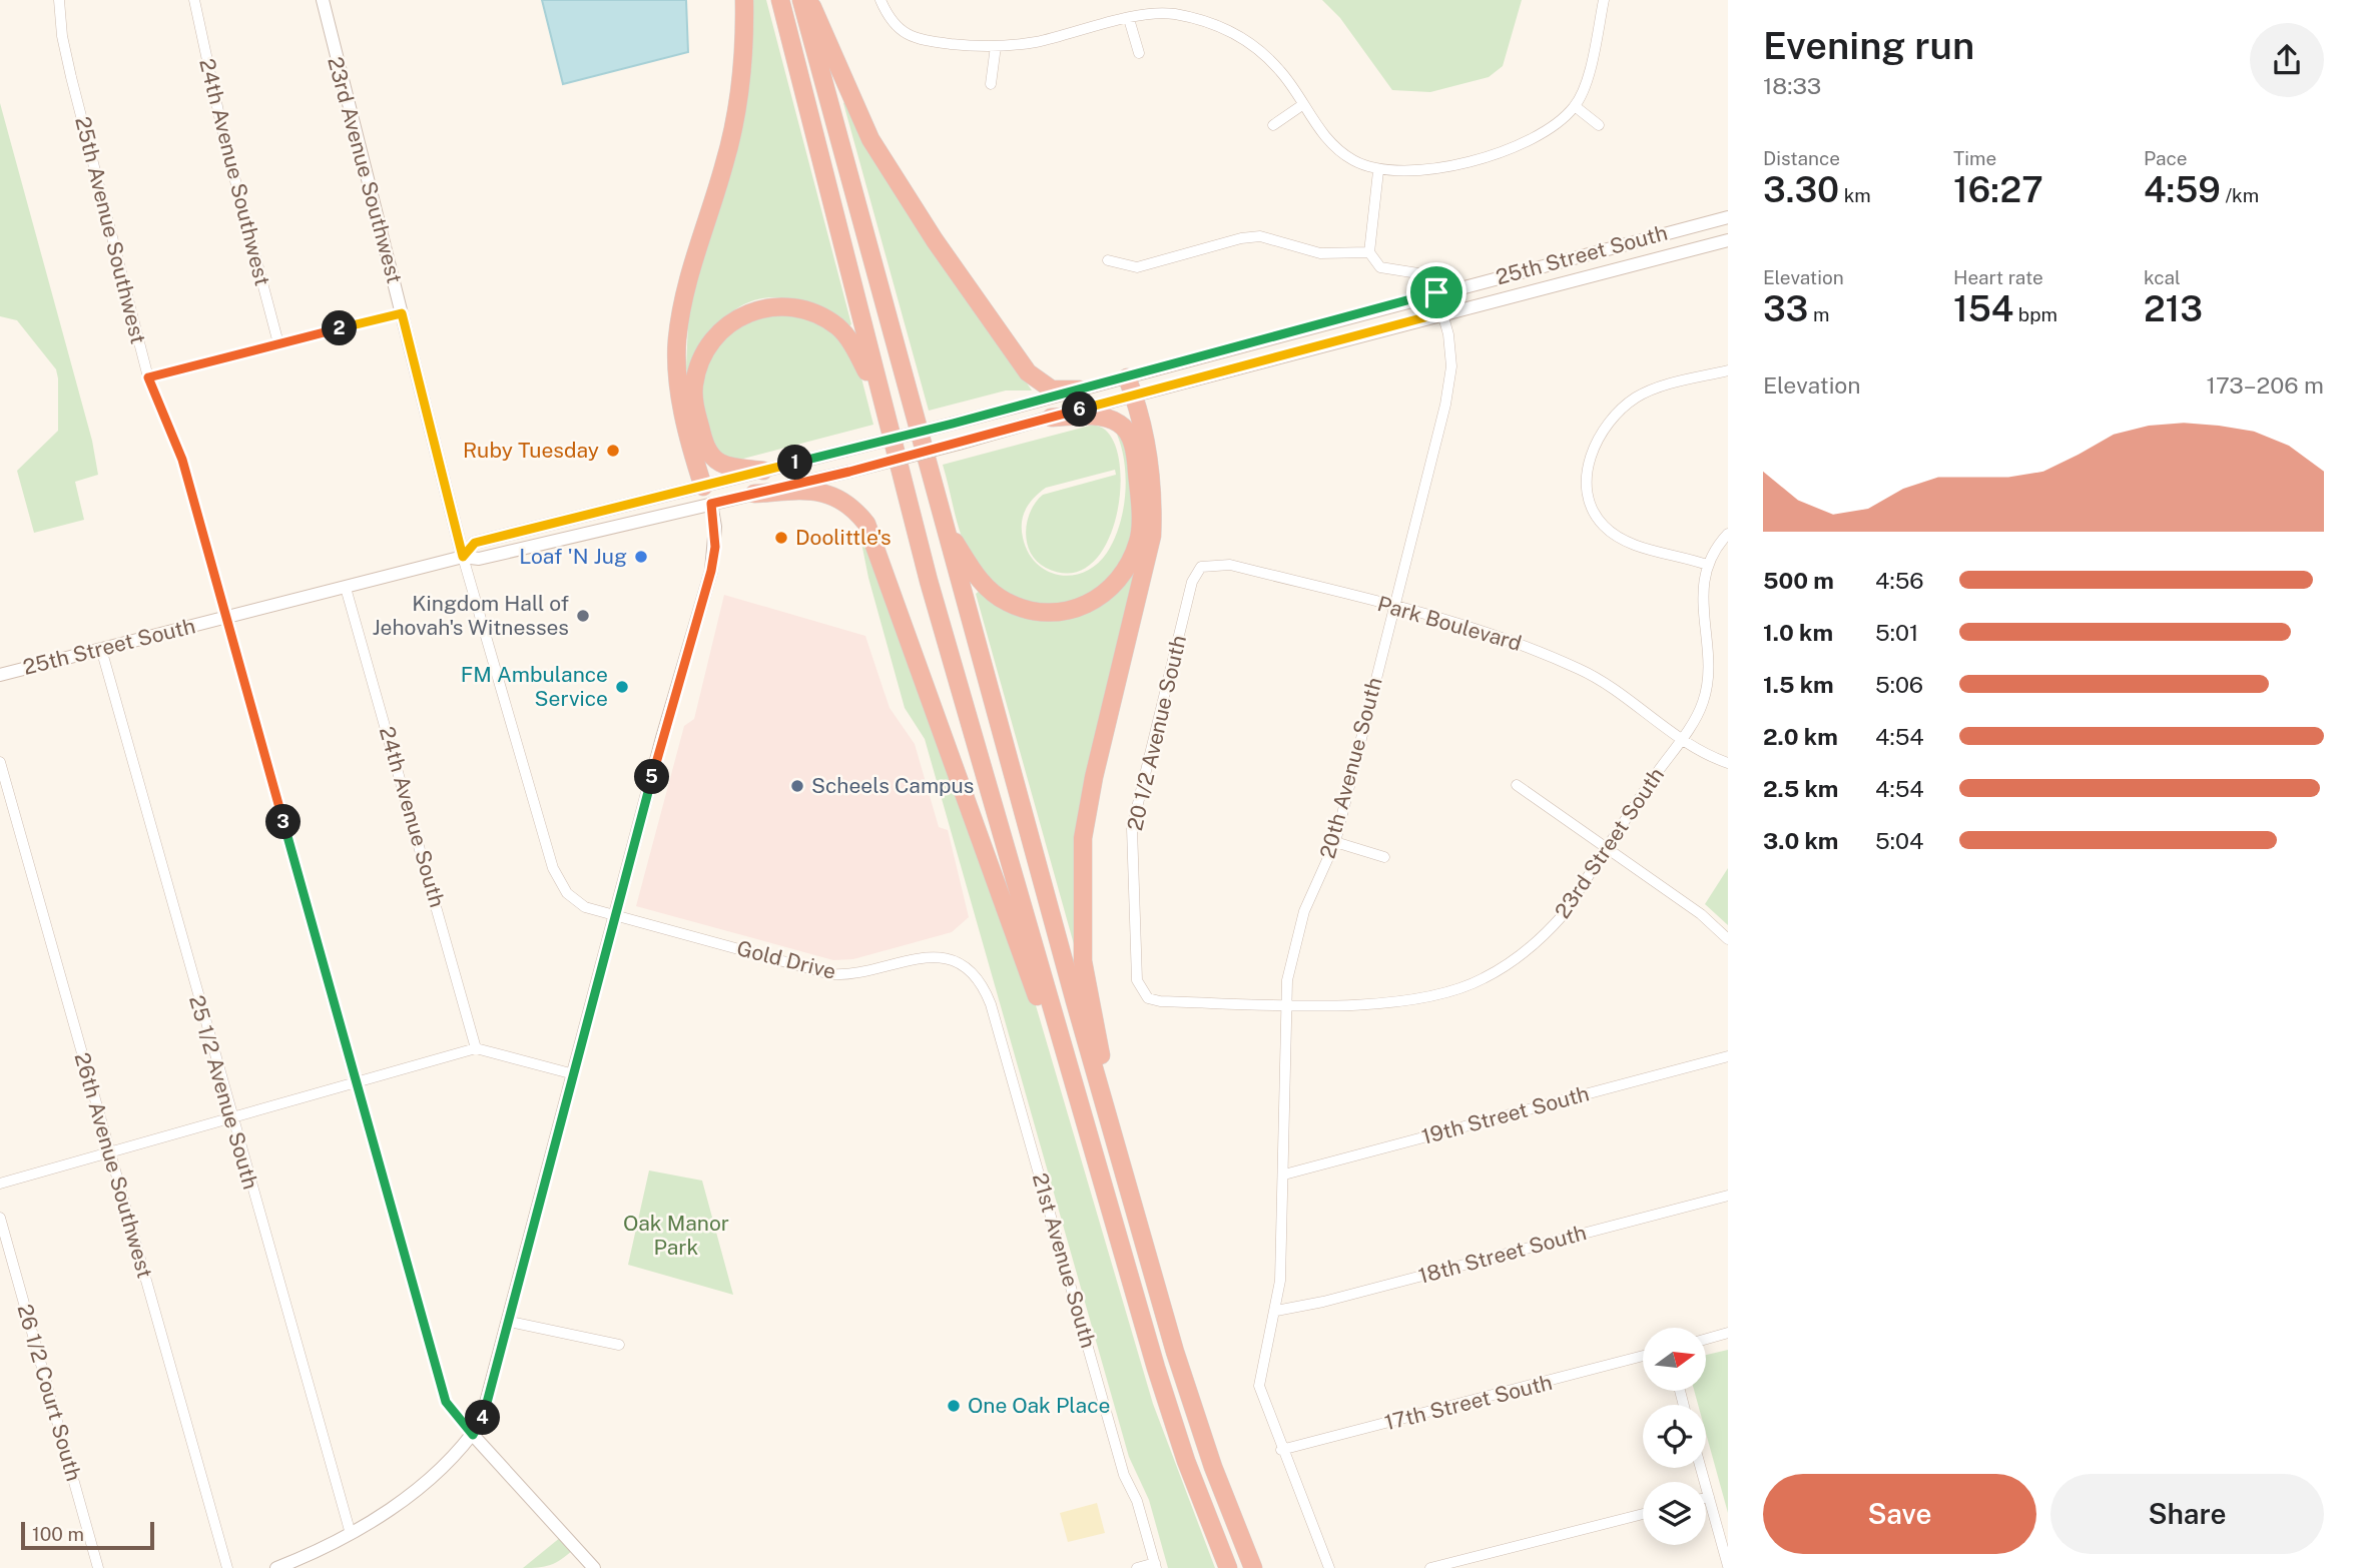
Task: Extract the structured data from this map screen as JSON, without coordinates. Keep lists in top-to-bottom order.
{
  "streets": {
    "main road": ["23rd Avenue Southwest", "25th Street South"],
    "street": [
      "24th Avenue Southwest",
      "25th Avenue Southwest",
      "Park Boulevard",
      "20 1/2 Avenue South",
      "20th Avenue South",
      "24th Avenue South",
      "23rd Street South",
      "Gold Drive",
      "25 1/2 Avenue South",
      "19th Street South",
      "26th Avenue Southwest",
      "18th Street South",
      "21st Avenue South",
      "26 1/2 Court South",
      "17th Street South"
    ]
  },
  "crossings": [
    ["23rd Avenue Southwest", "25th Street South"],
    ["23rd Avenue Southwest", "Gold Drive"],
    ["25th Avenue Southwest", "25th Street South"],
    ["25th Street South", "20th Avenue South"],
    ["25th Street South", "24th Avenue South"],
    ["25th Street South", "25 1/2 Avenue South"],
    ["Park Boulevard", "20 1/2 Avenue South"],
    ["Park Boulevard", "20th Avenue South"],
    ["Park Boulevard", "23rd Street South"],
    ["20 1/2 Avenue South", "23rd Street South"],
    ["20th Avenue South", "23rd Street South"],
    ["20th Avenue South", "19th Street South"],
    ["20th Avenue South", "18th Street South"],
    ["20th Avenue South", "17th Street South"],
    ["Gold Drive", "21st Avenue South"]
  ],
  "parks": ["Oak Manor Park"],
  "places": [
    "Ruby Tuesday",
    "Doolittle's",
    "Loaf 'N Jug",
    "Kingdom Hall of Jehovah's Witnesses",
    "FM Ambulance Service",
    "Scheels Campus",
    "One Oak Place"
  ],
  "scale_bar": "100 m",
  "north": "right",
  "page": {
    "heading": ["Evening run", "18:33"],
    "stats": [
      ["Distance", "3.30 km"],
      ["Time", "16:27"],
      ["Pace", "4:59 /km"],
      ["Elevation", "33 m"],
      ["Heart rate", "154 bpm"],
      ["kcal", "213"]
    ],
    "pins": [
      "2",
      "6",
      "1",
      "5",
      "3",
      "4"
    ],
    "chart": ["Elevation", "173–206 m"],
    "list": [
      {
        "name": "500 m",
        "note": "4:56"
      },
      {
        "name": "1.0 km",
        "note": "5:01"
      },
      {
        "name": "1.5 km",
        "note": "5:06"
      },
      {
        "name": "2.0 km",
        "note": "4:54"
      },
      {
        "name": "2.5 km",
        "note": "4:54"
      },
      {
        "name": "3.0 km",
        "note": "5:04"
      }
    ],
    "buttons": ["Save", "Share"],
    "scale": "100 m"
  }
}
